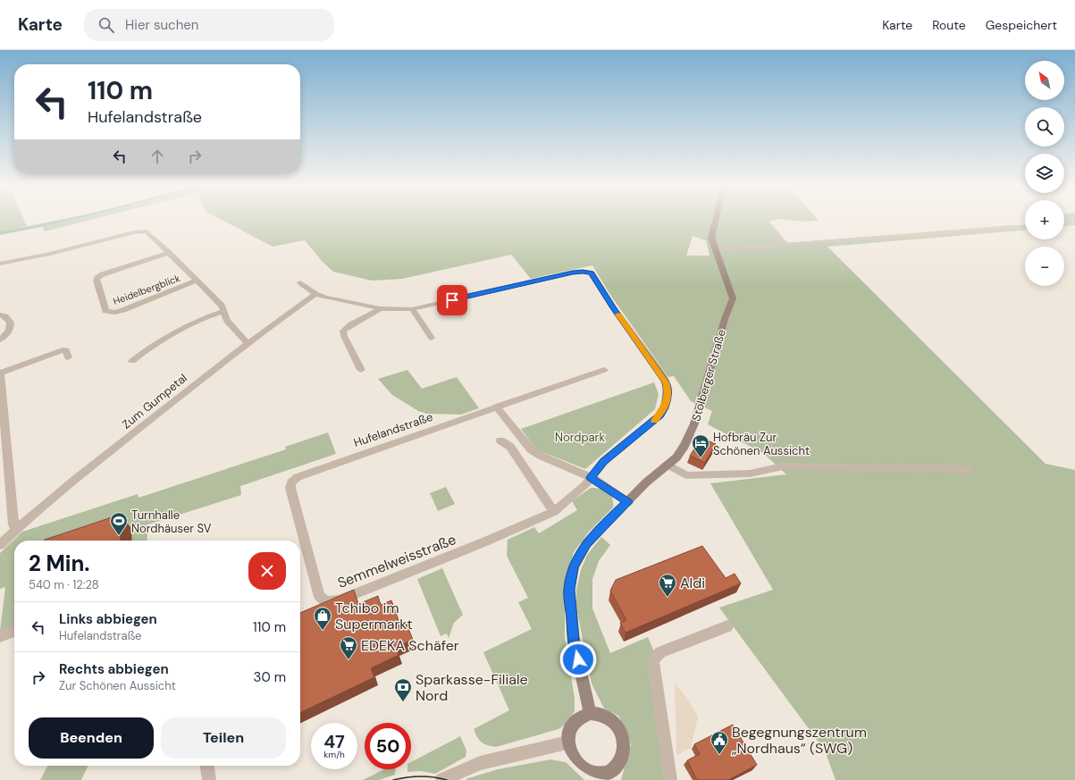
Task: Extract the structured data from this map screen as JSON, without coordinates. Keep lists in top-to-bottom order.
{
  "streets": {
    "main road": ["Stolberger Straße"],
    "street": [
      "Heidelbergblick",
      "Zum Gumpetal",
      "Hufelandstraße",
      "Semmelweisstraße"
    ]
  },
  "crossings": [
    ["Heidelbergblick", "Zum Gumpetal"],
    ["Hufelandstraße", "Semmelweisstraße"]
  ],
  "parks": ["Nordpark"],
  "places": {
    "hotel": ["Hofbräu Zur Schönen Aussicht"],
    "sports": ["Turnhalle Nordhäuser SV"],
    "supermarket": ["Aldi", "EDEKA Schäfer"],
    "shop": ["Tchibo im Supermarkt"],
    "bank": ["Sparkasse-Filiale Nord"],
    "public building": ["Begegnungszentrum „Nordhaus“ (SWG)"]
  },
  "north": "top left",
  "page": {
    "header": "Karte",
    "search": "Hier suchen",
    "nav": ["Karte", "Route", "Gespeichert"],
    "map_buttons": ["+", "−"],
    "turn": ["110 m", "Hufelandstraße"],
    "heading": ["2 Min.", "540 m · 12:28"],
    "list": [
      {
        "name": "Links abbiegen",
        "note": "Hufelandstraße",
        "value": "110 m"
      },
      {
        "name": "Rechts abbiegen",
        "note": "Zur Schönen Aussicht",
        "value": "30 m"
      }
    ],
    "buttons": ["Beenden", "Teilen"],
    "speed": "47 km/h",
    "limit": "50"
  }
}
